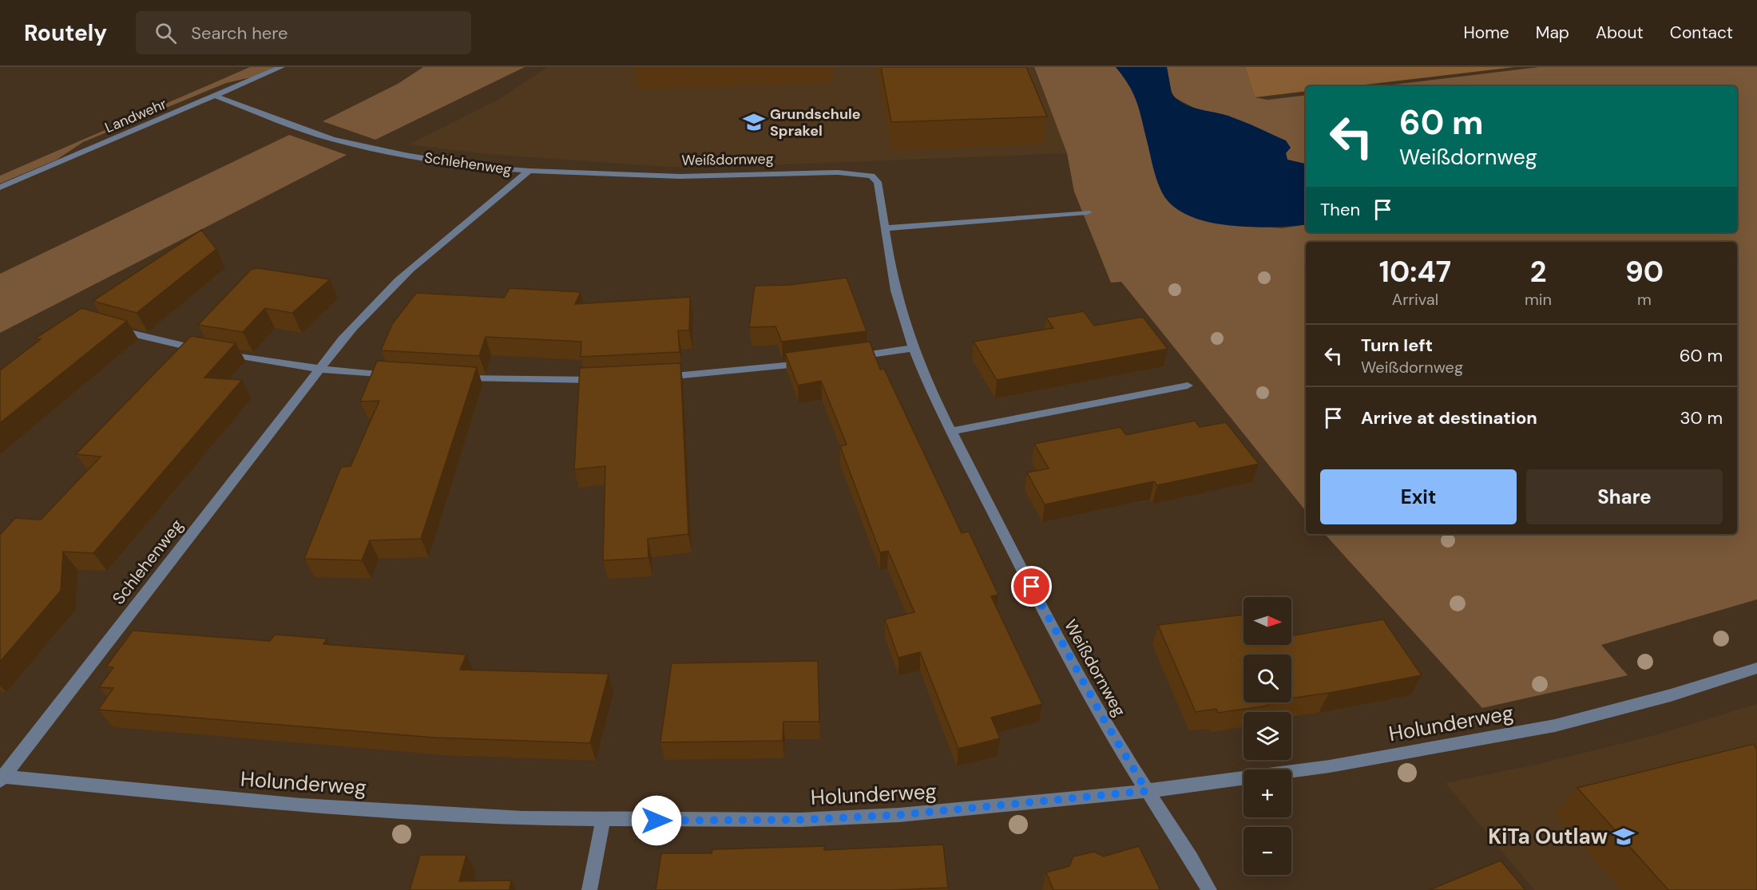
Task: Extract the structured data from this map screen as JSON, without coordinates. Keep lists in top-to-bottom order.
{
  "streets": {
    "street": [
      "Landwehr",
      "Weißdornweg",
      "Schlehenweg",
      "Holunderweg"
    ]
  },
  "crossings": [
    ["Landwehr", "Schlehenweg"],
    ["Weißdornweg", "Schlehenweg"],
    ["Weißdornweg", "Holunderweg"],
    ["Schlehenweg", "Holunderweg"]
  ],
  "places": {
    "school or university": ["Grundschule Sprakel", "KiTa Outlaw"]
  },
  "north": "right",
  "page": {
    "header": "Routely",
    "search": "Search here",
    "nav": [
      "Home",
      "Map",
      "About",
      "Contact"
    ],
    "turn": ["60 m", "Weißdornweg"],
    "then": "Then",
    "eta": [
      "10:47",
      "Arrival",
      "2",
      "min",
      "90",
      "m"
    ],
    "list": [
      {
        "name": "Turn left",
        "note": "Weißdornweg",
        "value": "60 m"
      },
      {
        "name": "Arrive at destination",
        "value": "30 m"
      }
    ],
    "buttons": ["Exit", "Share"],
    "map_buttons": ["+", "−"]
  }
}
